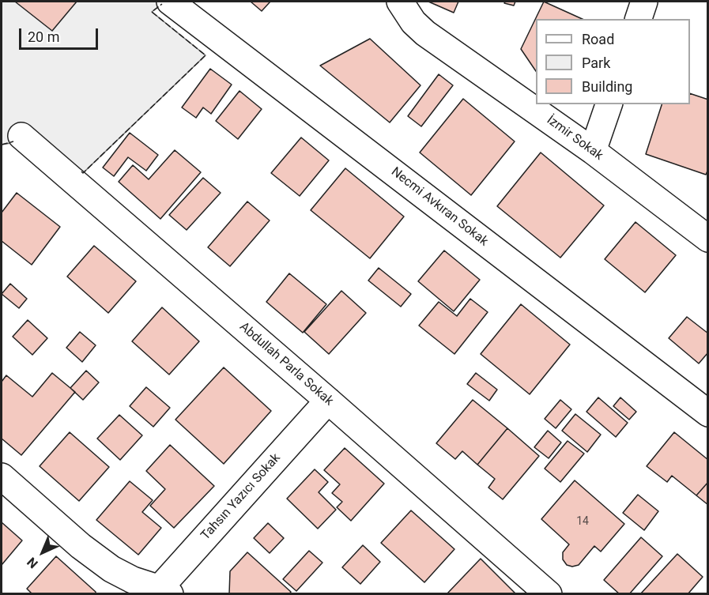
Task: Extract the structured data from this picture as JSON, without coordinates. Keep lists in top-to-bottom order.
{
  "streets": {
    "street": [
      "İzmir Sokak",
      "Necmi Avkıran Sokak",
      "Abdullah Parla Sokak",
      "Tahsın Yazıcı Sokak"
    ]
  },
  "crossings": [
    ["Abdullah Parla Sokak", "Tahsın Yazıcı Sokak"]
  ],
  "house_numbers": ["14"],
  "legend": ["Road", "Park", "Building"],
  "scale_bar": "20 m",
  "north": "bottom left"
}
